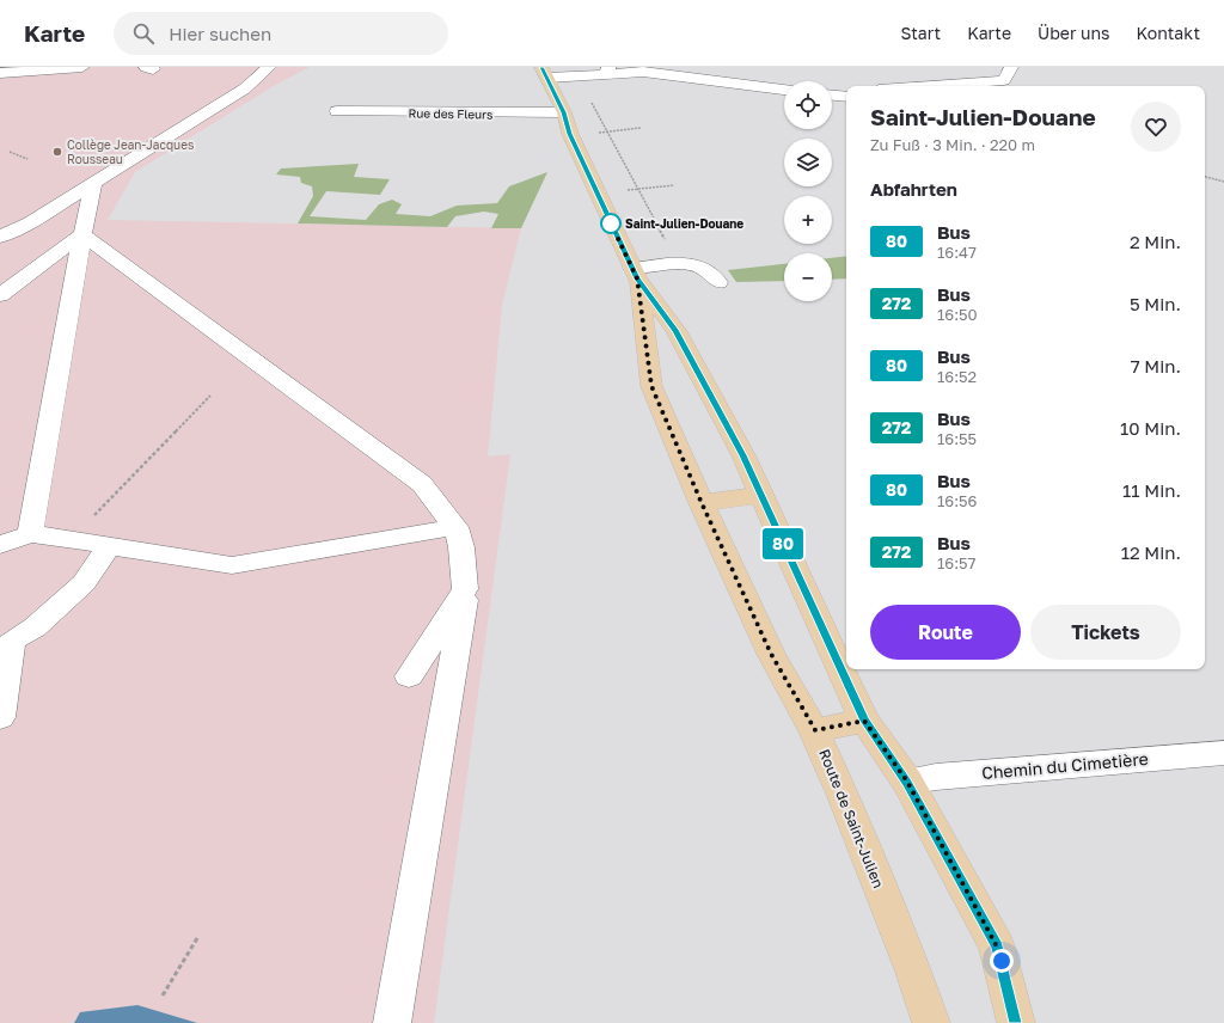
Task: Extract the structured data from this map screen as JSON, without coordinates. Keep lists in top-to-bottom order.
{
  "streets": {
    "main road": ["Route de Saint-Julien"],
    "street": ["Rue des Fleurs", "Chemin du Cimetière"]
  },
  "places": ["Collège Jean-Jacques Rousseau", "Saint-Julien-Douane"],
  "lines": ["bus line 80"],
  "page": {
    "header": "Karte",
    "search": "Hier suchen",
    "nav": [
      "Start",
      "Karte",
      "Über uns",
      "Kontakt"
    ],
    "on_map": "80",
    "map_buttons": ["+", "−"],
    "heading": [
      ["Saint-Julien-Douane", "Zu Fuß · 3 Min. · 220 m"],
      "Abfahrten"
    ],
    "list": [
      {
        "mark": "80",
        "name": "Bus",
        "note": "16:47",
        "value": "2 Min."
      },
      {
        "mark": "272",
        "name": "Bus",
        "note": "16:50",
        "value": "5 Min."
      },
      {
        "mark": "80",
        "name": "Bus",
        "note": "16:52",
        "value": "7 Min."
      },
      {
        "mark": "272",
        "name": "Bus",
        "note": "16:55",
        "value": "10 Min."
      },
      {
        "mark": "80",
        "name": "Bus",
        "note": "16:56",
        "value": "11 Min."
      },
      {
        "mark": "272",
        "name": "Bus",
        "note": "16:57",
        "value": "12 Min."
      }
    ],
    "buttons": ["Route", "Tickets"]
  }
}
